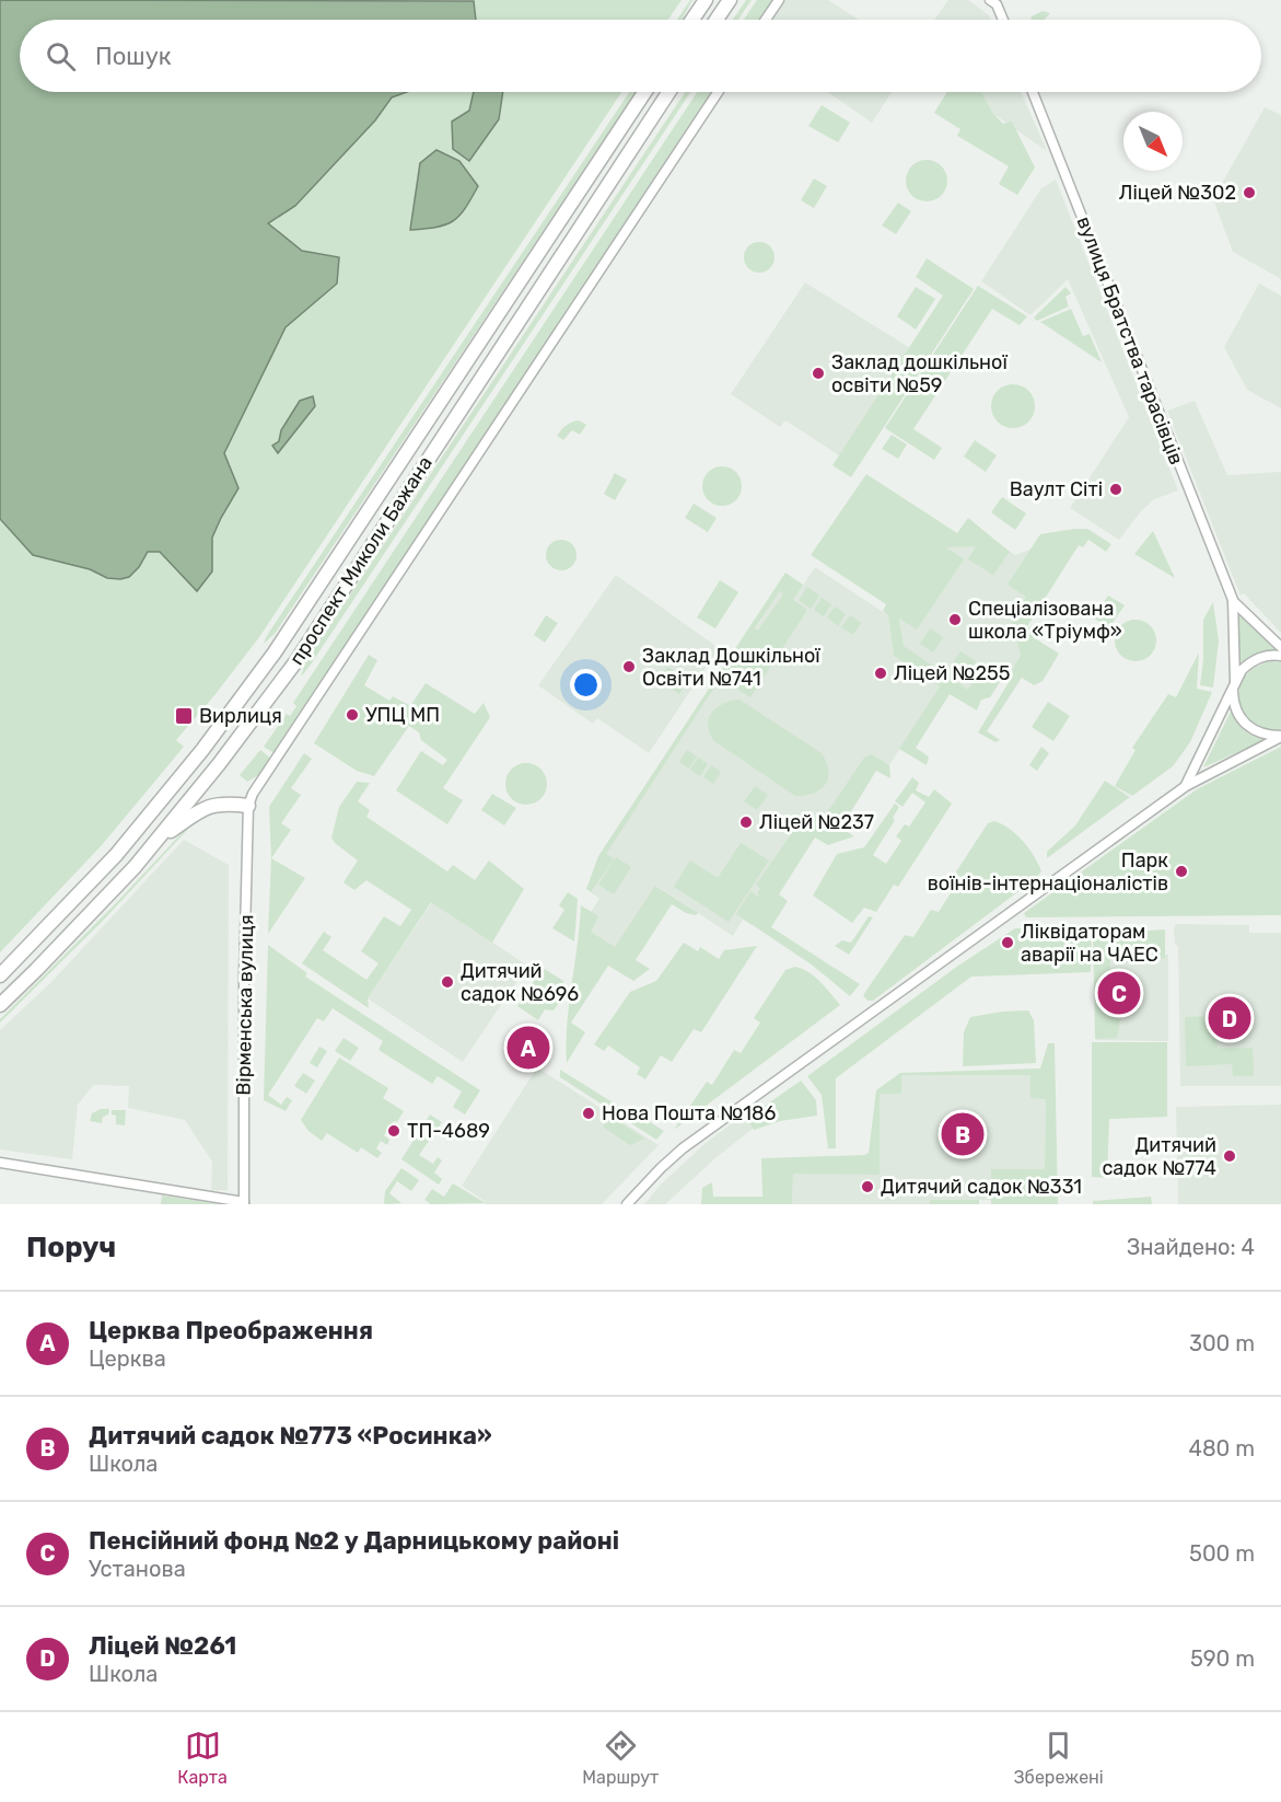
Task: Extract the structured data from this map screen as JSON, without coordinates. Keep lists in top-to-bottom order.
{
  "streets": {
    "highway": ["проспект Миколи Бажана"],
    "street": ["вулиця Братства тарасівців", "Вірменська вулиця"]
  },
  "crossings": [
    ["проспект Миколи Бажана", "Вірменська вулиця"]
  ],
  "places": {
    "other": [
      "Ліцей №302",
      "Заклад дошкільної освіти №59",
      "Ваулт Сіті",
      "Спеціалізована школа «Тріумф»",
      "Заклад Дошкільної Освіти №741",
      "Ліцей №255",
      "УПЦ МП",
      "Ліцей №237",
      "Парк воїнів-інтернаціоналістів",
      "Ліквідаторам аварії на ЧАЕС",
      "Дитячий садок №696",
      "Нова Пошта №186",
      "ТП-4689",
      "Дитячий садок №774",
      "Дитячий садок №331"
    ],
    "transit": ["Вирлиця"]
  },
  "north": "bottom right",
  "page": {
    "search": "Пошук",
    "pins": [
      "C",
      "D",
      "A",
      "B"
    ],
    "heading": ["Поруч", "Знайдено: 4"],
    "list": [
      {
        "mark": "A",
        "name": "Церква Преображення",
        "note": "Церква",
        "value": "300 m"
      },
      {
        "mark": "B",
        "name": "Дитячий садок №773 «Росинка»",
        "note": "Школа",
        "value": "480 m"
      },
      {
        "mark": "C",
        "name": "Пенсійний фонд №2 у Дарницькому районі",
        "note": "Установа",
        "value": "500 m"
      },
      {
        "mark": "D",
        "name": "Ліцей №261",
        "note": "Школа",
        "value": "590 m"
      }
    ],
    "nav": ["Карта", "Маршрут", "Збережені"]
  }
}
